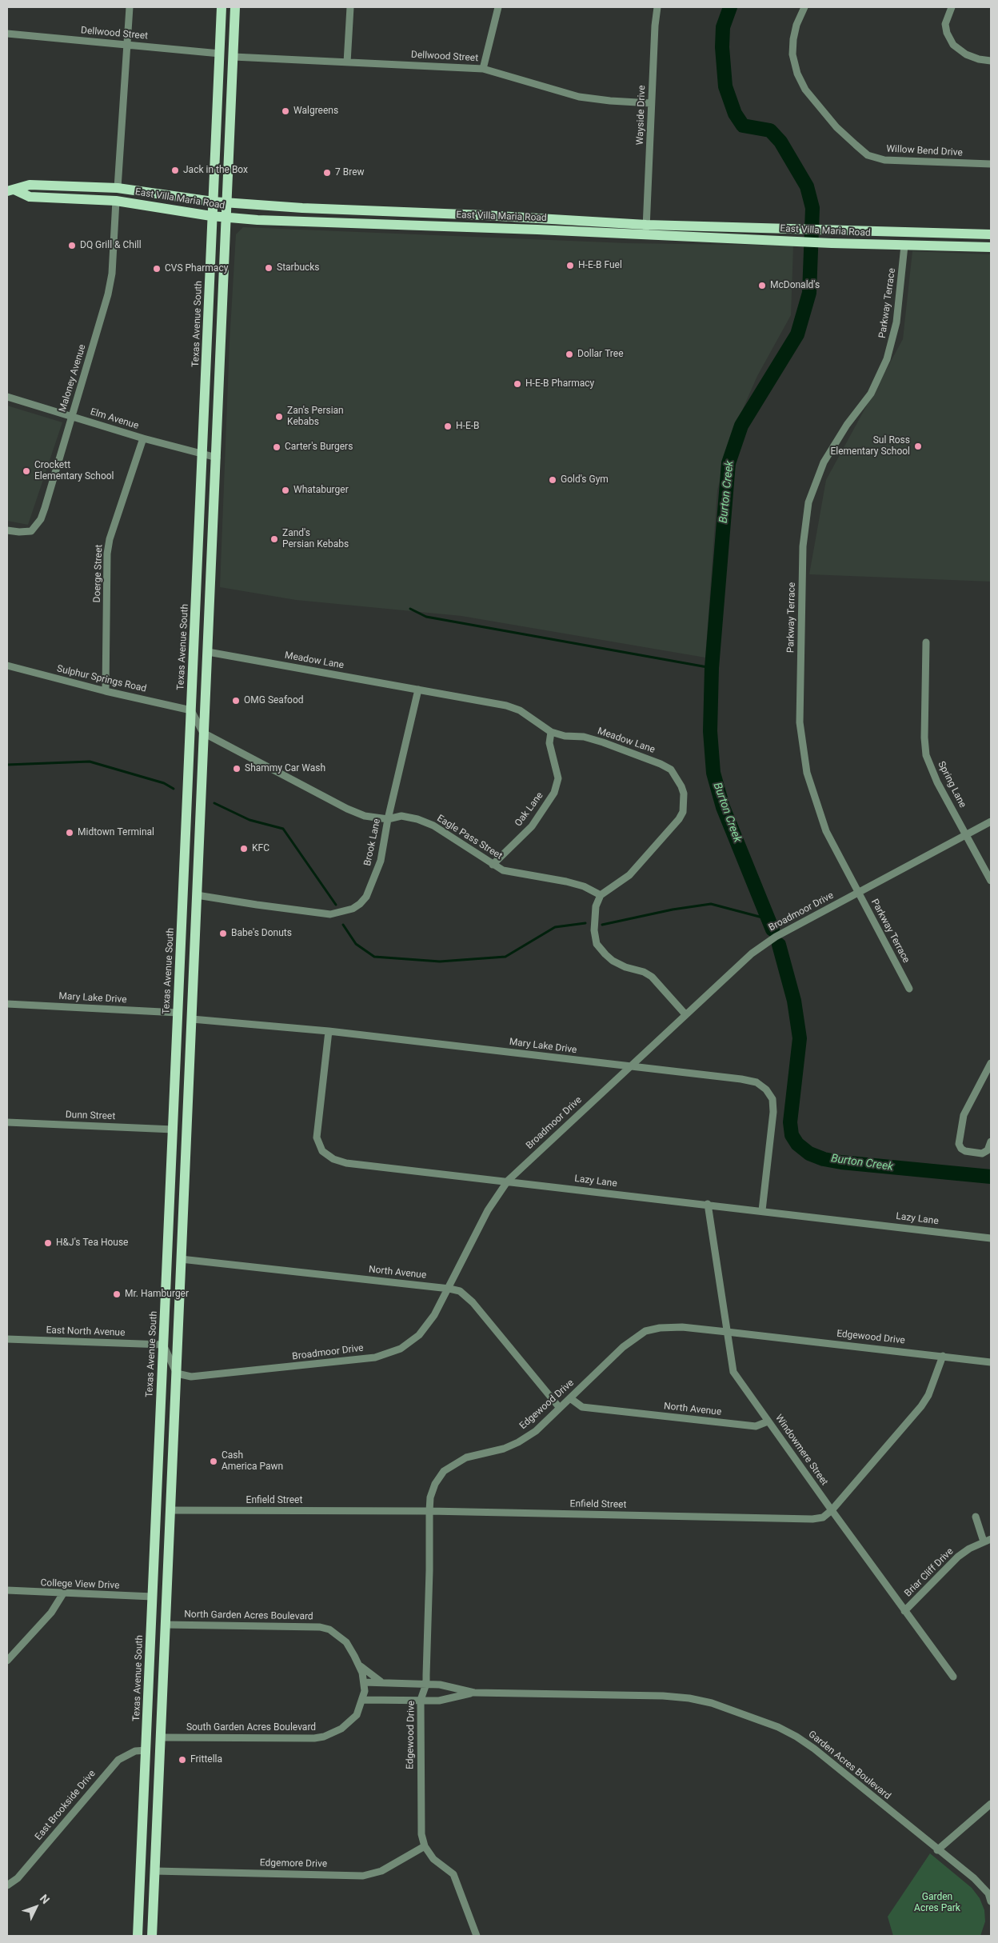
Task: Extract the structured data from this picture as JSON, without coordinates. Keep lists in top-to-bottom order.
{
  "streets": {
    "main road": ["East Villa Maria Road", "Texas Avenue South"],
    "street": [
      "Dellwood Street",
      "Wayside Drive",
      "Willow Bend Drive",
      "Parkway Terrace",
      "Maloney Avenue",
      "Elm Avenue",
      "Doerge Street",
      "Meadow Lane",
      "Sulphur Springs Road",
      "Spring Lane",
      "Oak Lane",
      "Eagle Pass Street",
      "Brook Lane",
      "Broadmoor Drive",
      "Mary Lake Drive",
      "Dunn Street",
      "Lazy Lane",
      "North Avenue",
      "East North Avenue",
      "Edgewood Drive",
      "Windowmere Street",
      "Enfield Street",
      "Briar Cliff Drive",
      "College View Drive",
      "North Garden Acres Boulevard",
      "South Garden Acres Boulevard",
      "Garden Acres Boulevard",
      "East Brookside Drive",
      "Edgemore Drive"
    ]
  },
  "crossings": [
    ["Dellwood Street", "Wayside Drive"],
    ["Dellwood Street", "Texas Avenue South"],
    ["Wayside Drive", "East Villa Maria Road"],
    ["East Villa Maria Road", "Parkway Terrace"],
    ["East Villa Maria Road", "Texas Avenue South"],
    ["East Villa Maria Road", "Maloney Avenue"],
    ["Parkway Terrace", "Broadmoor Drive"],
    ["Texas Avenue South", "Elm Avenue"],
    ["Texas Avenue South", "Sulphur Springs Road"],
    ["Texas Avenue South", "Mary Lake Drive"],
    ["Texas Avenue South", "Dunn Street"],
    ["Texas Avenue South", "East North Avenue"],
    ["Texas Avenue South", "College View Drive"],
    ["Texas Avenue South", "East Brookside Drive"],
    ["Maloney Avenue", "Elm Avenue"],
    ["Elm Avenue", "Doerge Street"],
    ["Doerge Street", "Sulphur Springs Road"],
    ["Meadow Lane", "Oak Lane"],
    ["Meadow Lane", "Eagle Pass Street"],
    ["Meadow Lane", "Brook Lane"],
    ["Spring Lane", "Broadmoor Drive"],
    ["Oak Lane", "Eagle Pass Street"],
    ["Eagle Pass Street", "Brook Lane"],
    ["Broadmoor Drive", "Mary Lake Drive"],
    ["Broadmoor Drive", "Lazy Lane"],
    ["Broadmoor Drive", "North Avenue"],
    ["Mary Lake Drive", "Lazy Lane"],
    ["Lazy Lane", "Windowmere Street"],
    ["North Avenue", "Edgewood Drive"],
    ["North Avenue", "Windowmere Street"],
    ["Edgewood Drive", "Windowmere Street"],
    ["Edgewood Drive", "Enfield Street"],
    ["Edgewood Drive", "Garden Acres Boulevard"],
    ["Edgewood Drive", "Edgemore Drive"],
    ["Windowmere Street", "Enfield Street"],
    ["Windowmere Street", "Briar Cliff Drive"],
    ["North Garden Acres Boulevard", "South Garden Acres Boulevard"],
    ["North Garden Acres Boulevard", "Garden Acres Boulevard"],
    ["South Garden Acres Boulevard", "Garden Acres Boulevard"]
  ],
  "water": ["Burton Creek"],
  "parks": ["Garden Acres Park"],
  "places": [
    "Walgreens",
    "Jack in the Box",
    "7 Brew",
    "DQ Grill & Chill",
    "H-E-B Fuel",
    "Starbucks",
    "CVS Pharmacy",
    "McDonald's",
    "Dollar Tree",
    "H-E-B Pharmacy",
    "Zan's Persian Kebabs",
    "H-E-B",
    "Sul Ross Elementary School",
    "Carter's Burgers",
    "Crockett Elementary School",
    "Gold's Gym",
    "Whataburger",
    "Zand's Persian Kebabs",
    "OMG Seafood",
    "Shammy Car Wash",
    "Midtown Terminal",
    "KFC",
    "Babe's Donuts",
    "H&J's Tea House",
    "Mr. Hamburger",
    "Cash America Pawn",
    "Frittella"
  ],
  "north": "top right"
}
